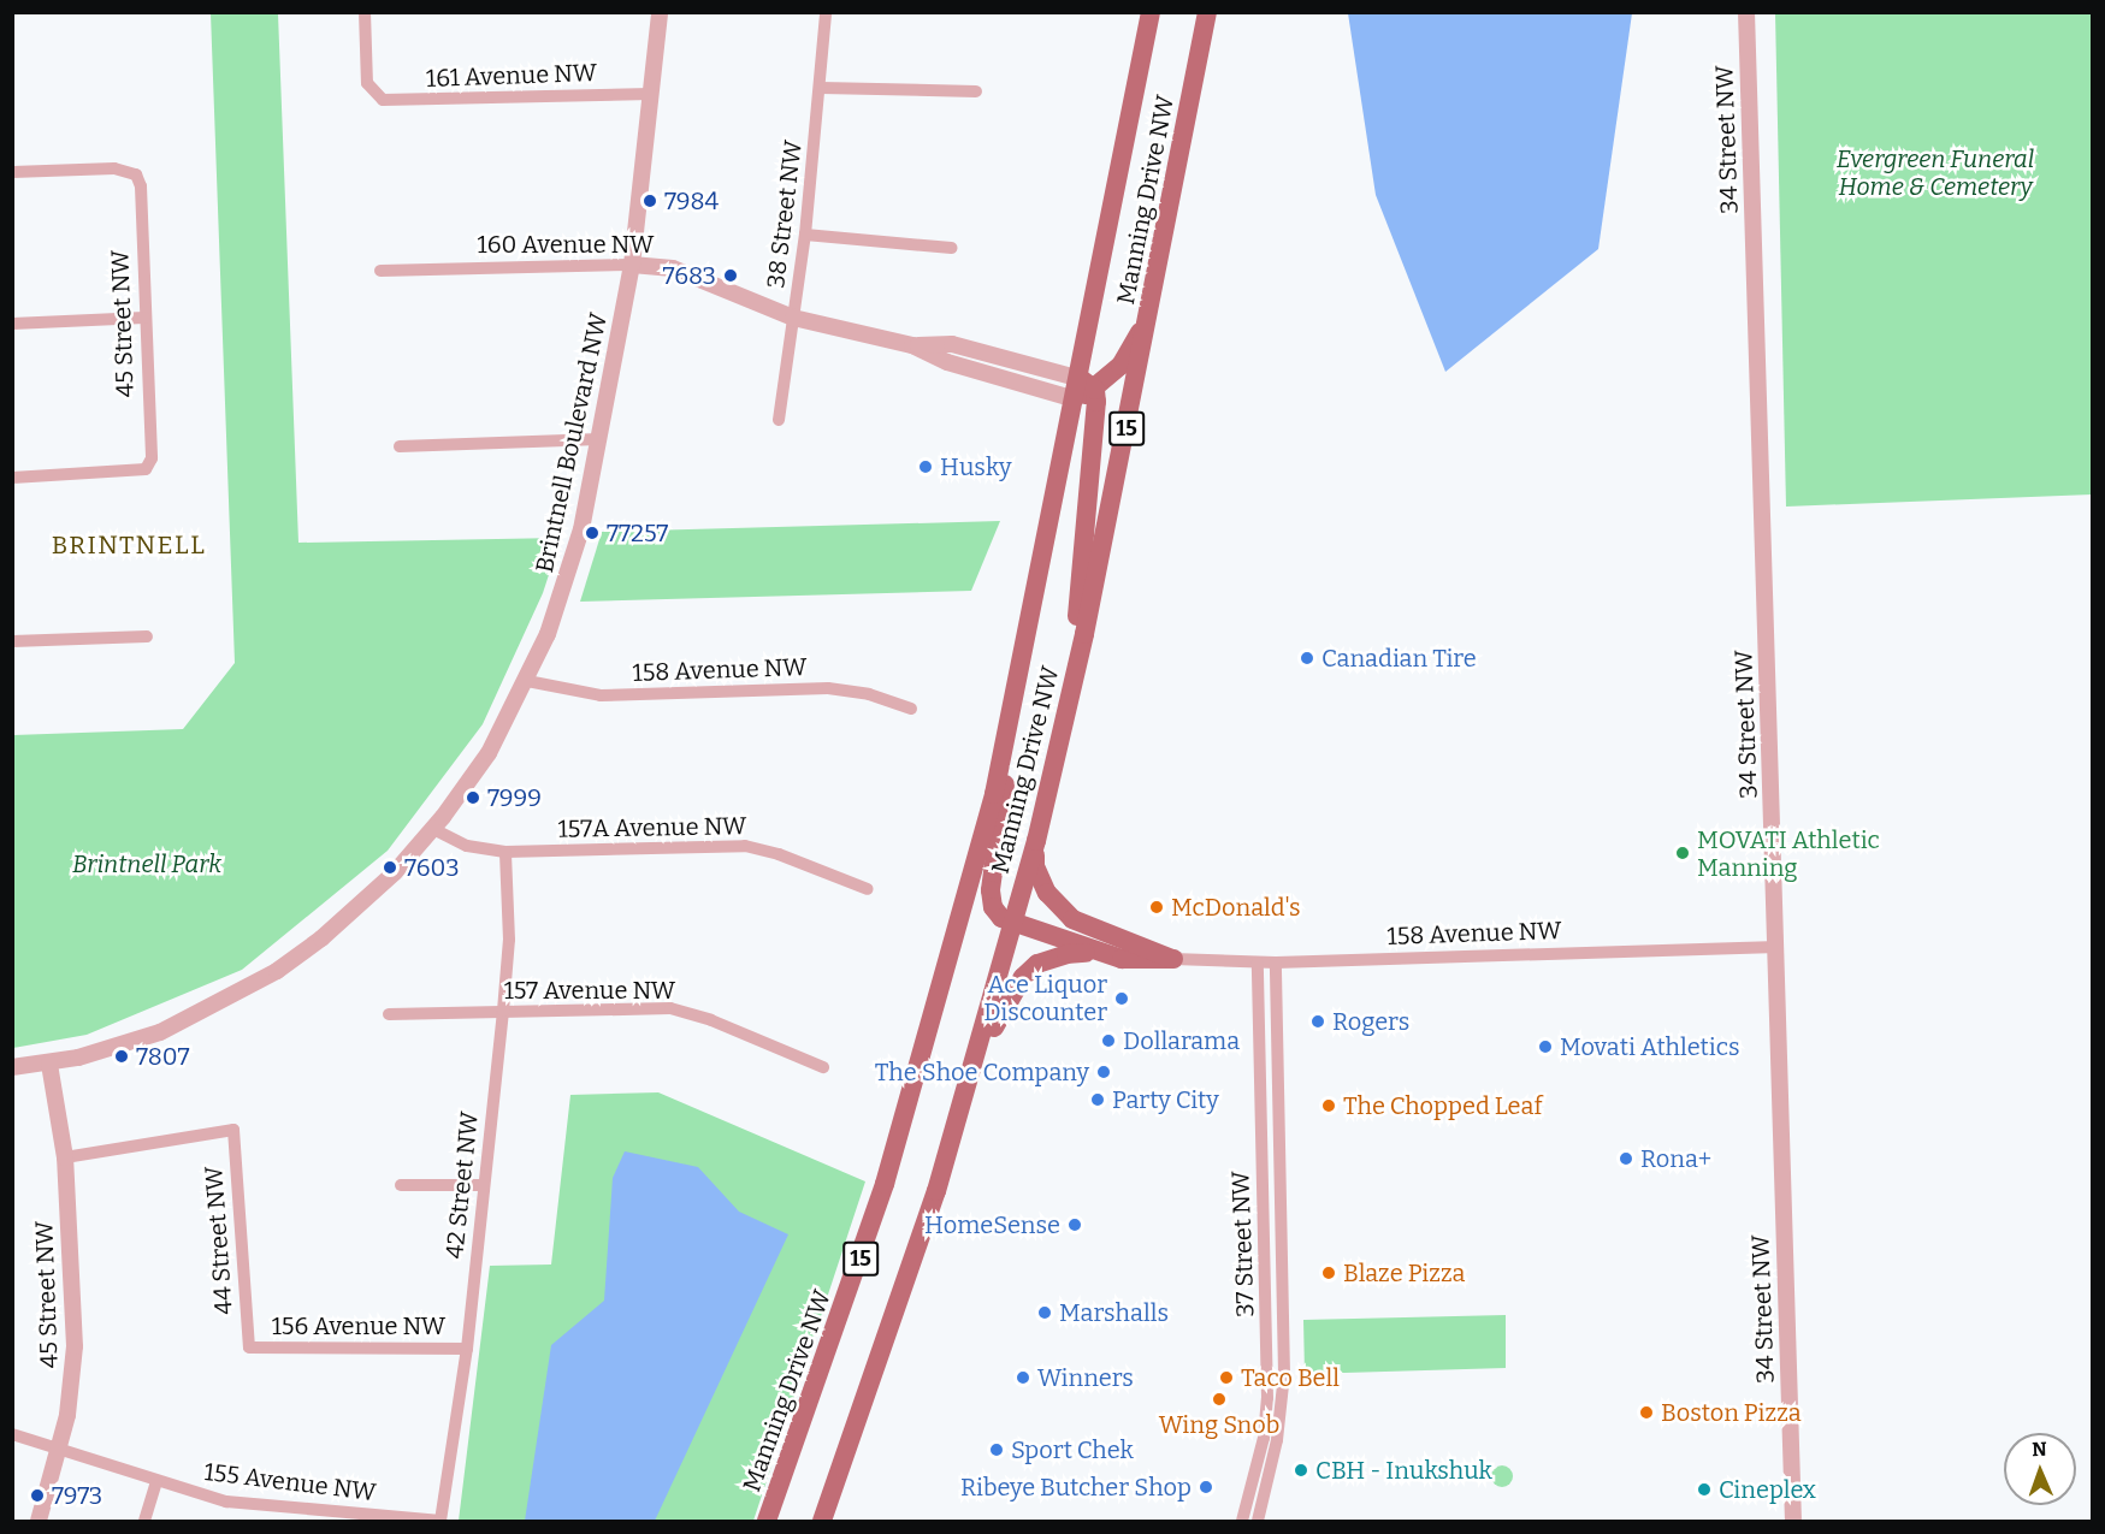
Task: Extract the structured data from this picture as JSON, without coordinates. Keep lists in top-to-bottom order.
{
  "streets": {
    "main road": ["Manning Drive NW", "15"],
    "street": [
      "161 Avenue NW",
      "34 Street NW",
      "38 Street NW",
      "160 Avenue NW",
      "45 Street NW",
      "Brintnell Boulevard NW",
      "158 Avenue NW",
      "157A Avenue NW",
      "157 Avenue NW",
      "42 Street NW",
      "44 Street NW",
      "37 Street NW",
      "156 Avenue NW",
      "155 Avenue NW"
    ]
  },
  "crossings": [
    ["161 Avenue NW", "Brintnell Boulevard NW"],
    ["34 Street NW", "158 Avenue NW"],
    ["Manning Drive NW", "160 Avenue NW"],
    ["38 Street NW", "160 Avenue NW"],
    ["160 Avenue NW", "Brintnell Boulevard NW"],
    ["45 Street NW", "Brintnell Boulevard NW"],
    ["45 Street NW", "44 Street NW"],
    ["45 Street NW", "155 Avenue NW"],
    ["Brintnell Boulevard NW", "158 Avenue NW"],
    ["Brintnell Boulevard NW", "157A Avenue NW"],
    ["158 Avenue NW", "37 Street NW"],
    ["157A Avenue NW", "42 Street NW"],
    ["157 Avenue NW", "42 Street NW"],
    ["42 Street NW", "156 Avenue NW"],
    ["42 Street NW", "155 Avenue NW"],
    ["44 Street NW", "156 Avenue NW"]
  ],
  "districts": ["BRINTNELL"],
  "parks": ["Evergreen Funeral Home & Cemetery", "Brintnell Park"],
  "places": [
    "7984",
    "7683",
    "Husky",
    "77257",
    "Canadian Tire",
    "7999",
    "MOVATI Athletic Manning",
    "7603",
    "McDonald's",
    "Ace Liquor Discounter",
    "Rogers",
    "Dollarama",
    "Movati Athletics",
    "7807",
    "The Shoe Company",
    "Party City",
    "The Chopped Leaf",
    "Rona+",
    "HomeSense",
    "Blaze Pizza",
    "Marshalls",
    "Winners",
    "Taco Bell",
    "Wing Snob",
    "Boston Pizza",
    "Sport Chek",
    "CBH - Inukshuk",
    "Ribeye Butcher Shop",
    "Cineplex",
    "7973"
  ],
  "north": "top"
}
